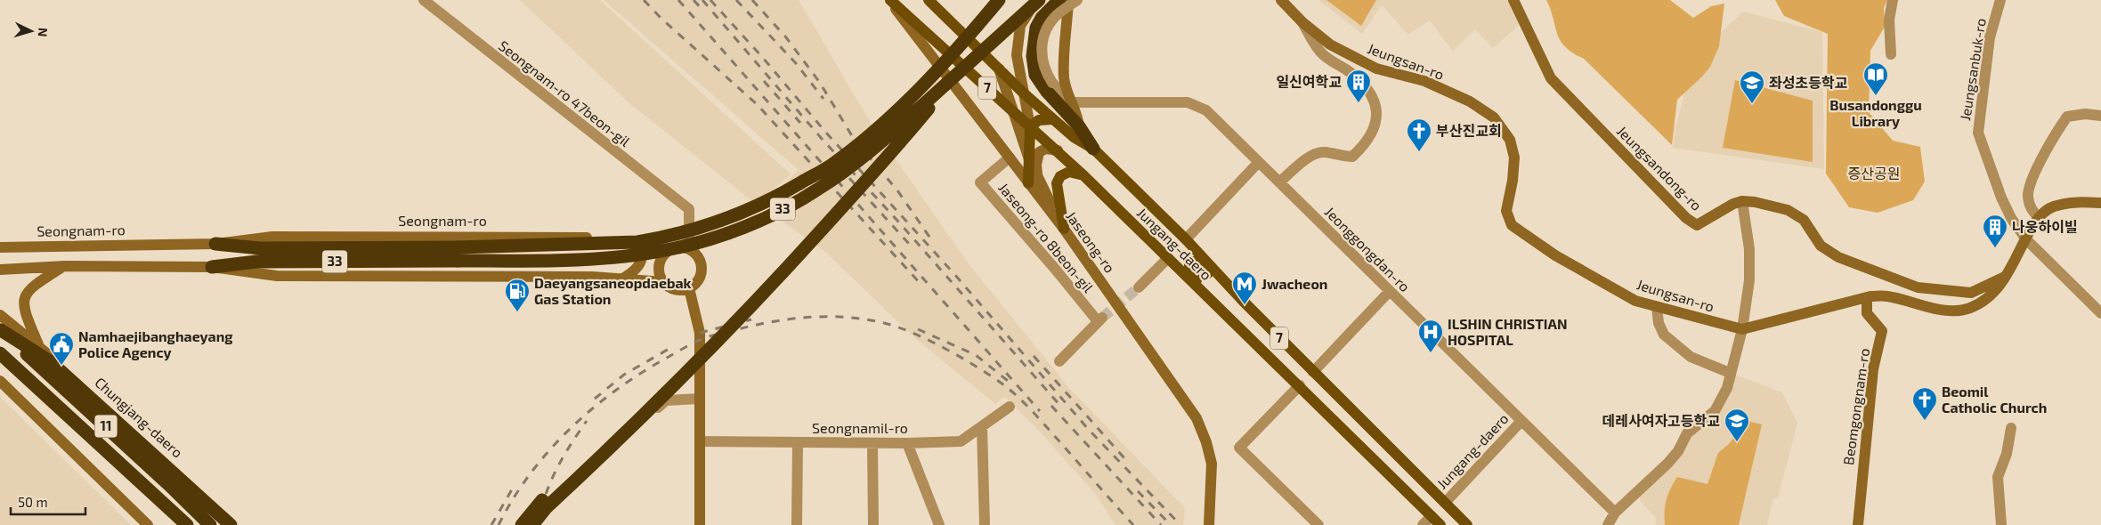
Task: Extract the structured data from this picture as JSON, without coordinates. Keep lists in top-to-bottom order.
{
  "streets": {
    "highway": ["33", "Seongnam-ro", "11"],
    "main road": [
      "Jeungsan-ro",
      "7",
      "Jeungsandong-ro",
      "Jaseong-ro",
      "Jungang-daero",
      "Beomgongnam-ro",
      "Chungjang-daero"
    ],
    "street": [
      "Jeungsanbuk-ro",
      "Seongnam-ro 47beon-gil",
      "Jaseong-ro 8beon-gil",
      "Jeonggongdan-ro",
      "Seongnamil-ro"
    ]
  },
  "crossings": [
    ["Jeungsan-ro", "Jeungsanbuk-ro"],
    ["Jeungsan-ro", "Beomgongnam-ro"],
    ["Seongnam-ro 47beon-gil", "Seongnam-ro"],
    ["Jaseong-ro 8beon-gil", "Jaseong-ro"],
    ["Jaseong-ro", "Jungang-daero"],
    ["Jungang-daero", "Jeonggongdan-ro"]
  ],
  "parks": ["증산공원"],
  "places": {
    "library": ["Busandonggu Library"],
    "building": ["일신여학교", "나웅하이빌"],
    "school or university": ["좌성초등학교", "데레사여자고등학교"],
    "church": ["부산진교회", "Beomil Catholic Church"],
    "metro station": ["Jwacheon"],
    "fuel station": ["Daeyangsaneopdaebak Gas Station"],
    "hospital": ["ILSHIN CHRISTIAN HOSPITAL"],
    "public building": ["Namhaejibanghaeyang Police Agency"]
  },
  "scale_bar": "50 m",
  "north": "right"
}
